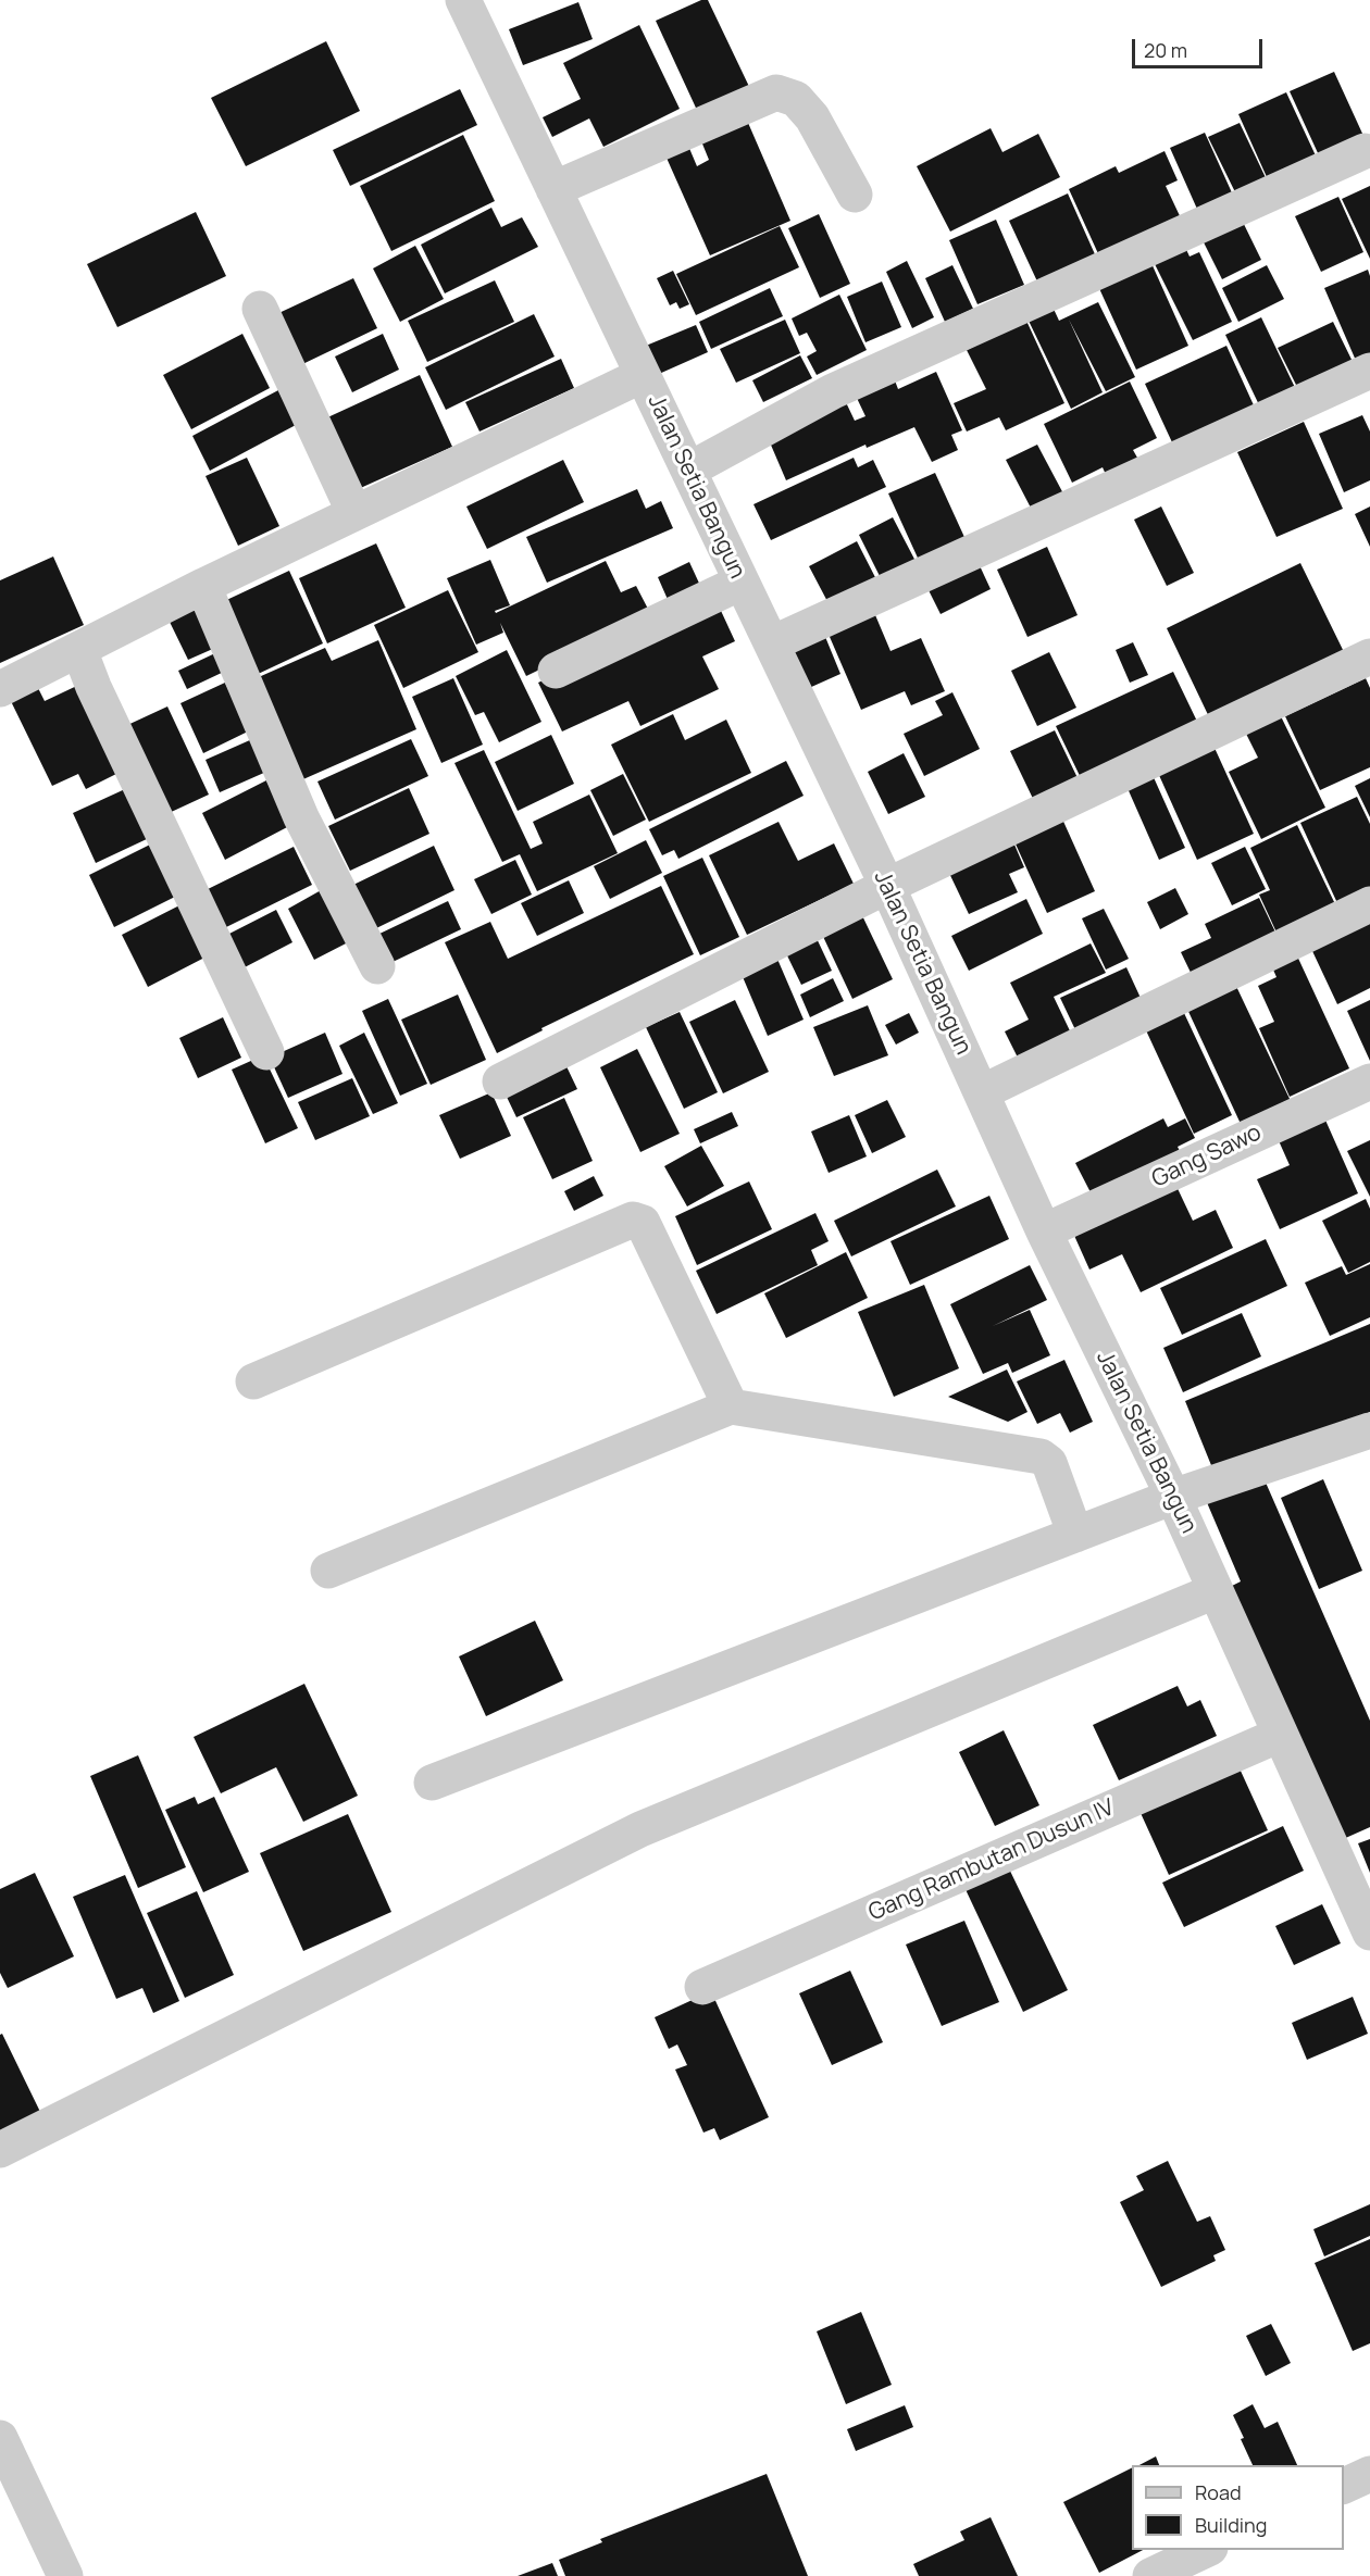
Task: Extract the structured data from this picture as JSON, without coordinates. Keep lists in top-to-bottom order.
{
  "streets": {
    "street": ["Jalan Setia Bangun", "Gang Sawo", "Gang Rambutan Dusun IV"]
  },
  "crossings": [
    ["Jalan Setia Bangun", "Gang Sawo"],
    ["Jalan Setia Bangun", "Gang Rambutan Dusun IV"]
  ],
  "legend": ["Road", "Building"],
  "scale_bar": "20 m"
}
